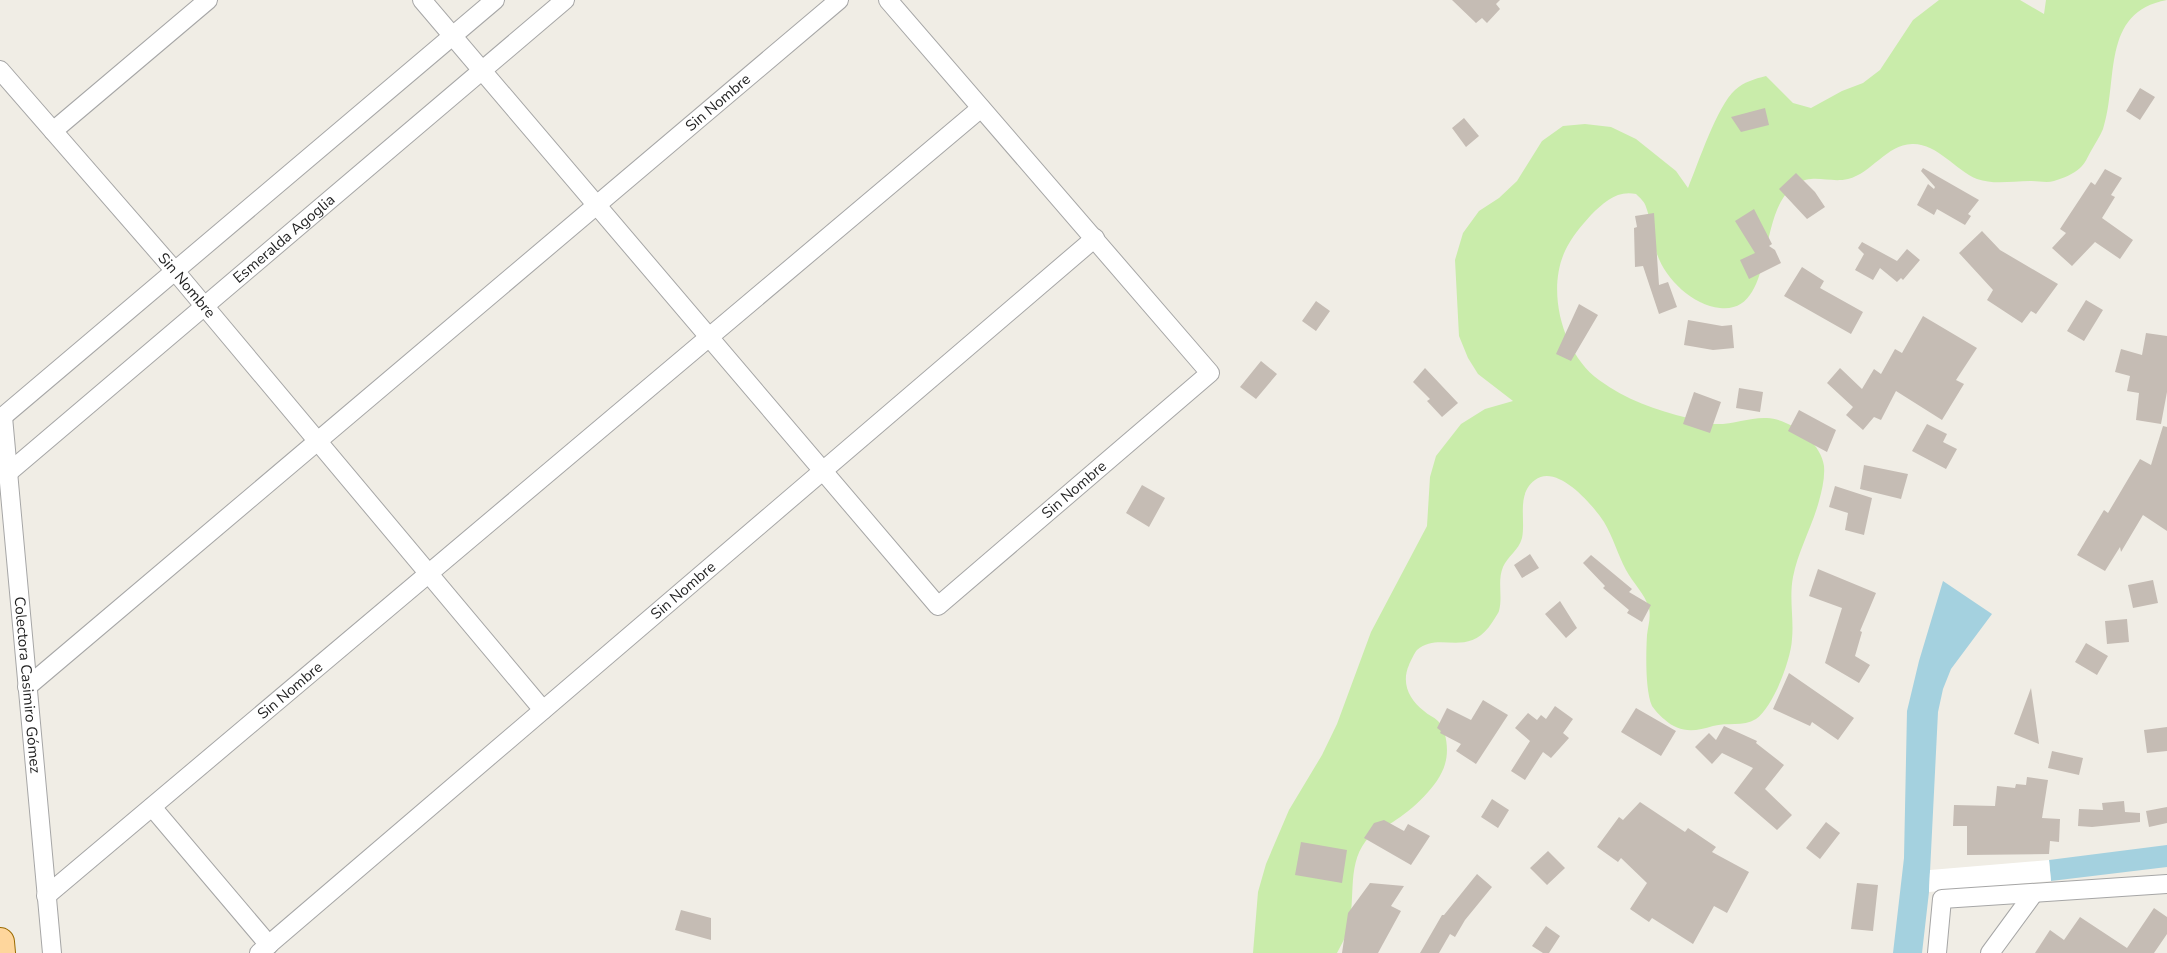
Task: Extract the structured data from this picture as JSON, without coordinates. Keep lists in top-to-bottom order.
{
  "streets": {
    "street": ["Sin Nombre", "Esmeralda Agoglia", "Colectora Casimiro Gómez"]
  },
  "crossings": [
    ["Sin Nombre", "Esmeralda Agoglia"],
    ["Sin Nombre", "Colectora Casimiro Gómez"],
    ["Esmeralda Agoglia", "Colectora Casimiro Gómez"]
  ]
}
